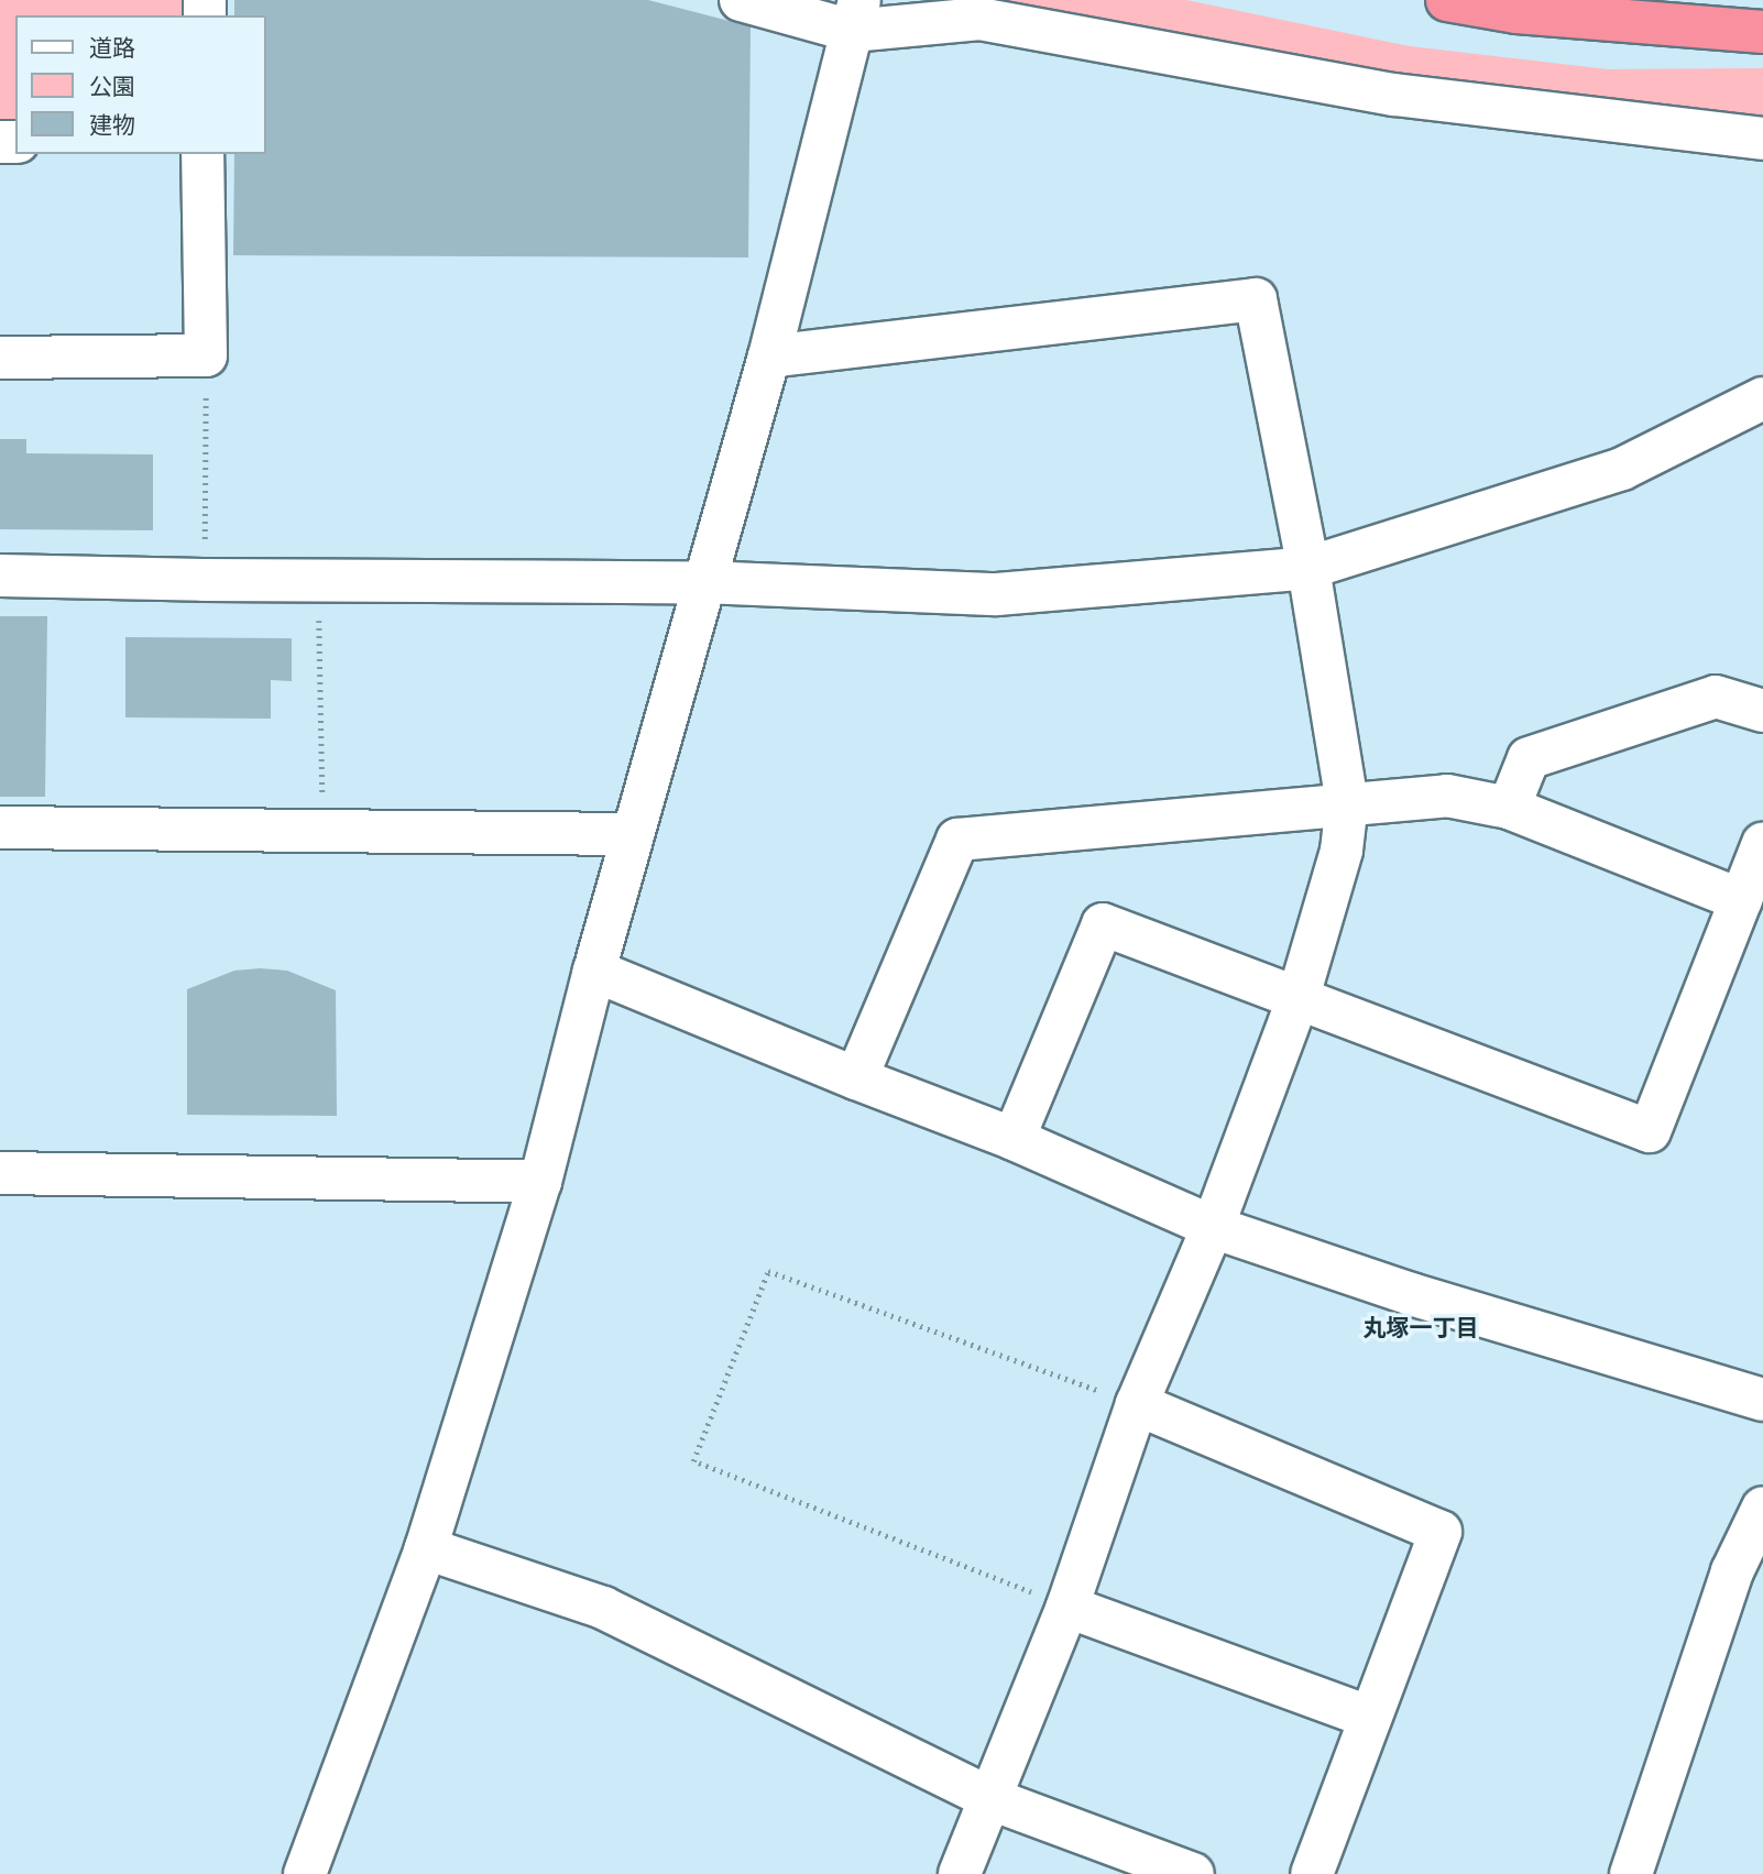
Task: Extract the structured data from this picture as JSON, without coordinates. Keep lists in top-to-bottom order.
{
  "districts": ["丸塚一丁目"],
  "legend": ["道路", "公園", "建物"]
}
